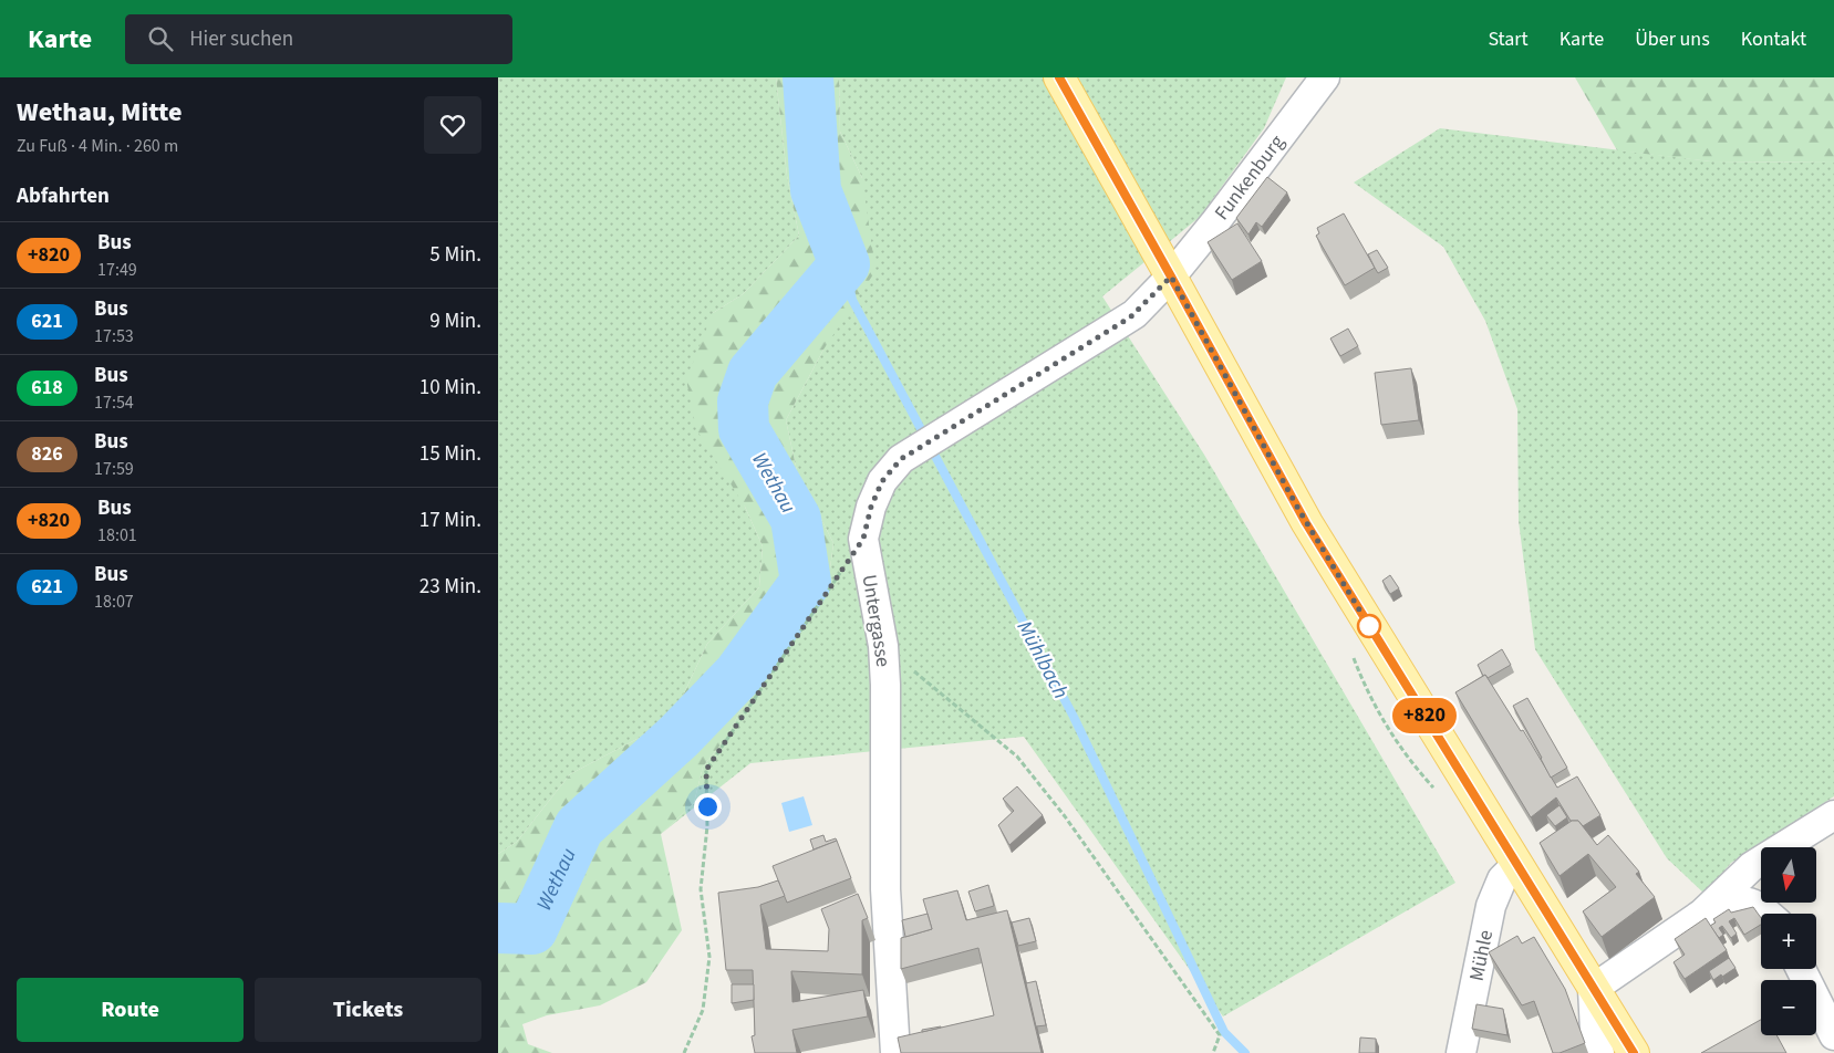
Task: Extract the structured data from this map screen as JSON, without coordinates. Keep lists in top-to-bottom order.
{
  "streets": {
    "street": ["Funkenburg", "Untergasse", "Mühle"]
  },
  "crossings": [
    ["Funkenburg", "Untergasse"]
  ],
  "water": ["Wethau", "Mühlbach"],
  "lines": ["bus line +820"],
  "north": "bottom",
  "page": {
    "header": "Karte",
    "search": "Hier suchen",
    "nav": [
      "Start",
      "Karte",
      "Über uns",
      "Kontakt"
    ],
    "heading": [
      ["Wethau, Mitte", "Zu Fuß · 4 Min. · 260 m"],
      "Abfahrten"
    ],
    "on_map": "+820",
    "list": [
      {
        "mark": "+820",
        "name": "Bus",
        "note": "17:49",
        "value": "5 Min."
      },
      {
        "mark": "621",
        "name": "Bus",
        "note": "17:53",
        "value": "9 Min."
      },
      {
        "mark": "618",
        "name": "Bus",
        "note": "17:54",
        "value": "10 Min."
      },
      {
        "mark": "826",
        "name": "Bus",
        "note": "17:59",
        "value": "15 Min."
      },
      {
        "mark": "+820",
        "name": "Bus",
        "note": "18:01",
        "value": "17 Min."
      },
      {
        "mark": "621",
        "name": "Bus",
        "note": "18:07",
        "value": "23 Min."
      }
    ],
    "map_buttons": ["+", "−"],
    "buttons": ["Route", "Tickets"]
  }
}
